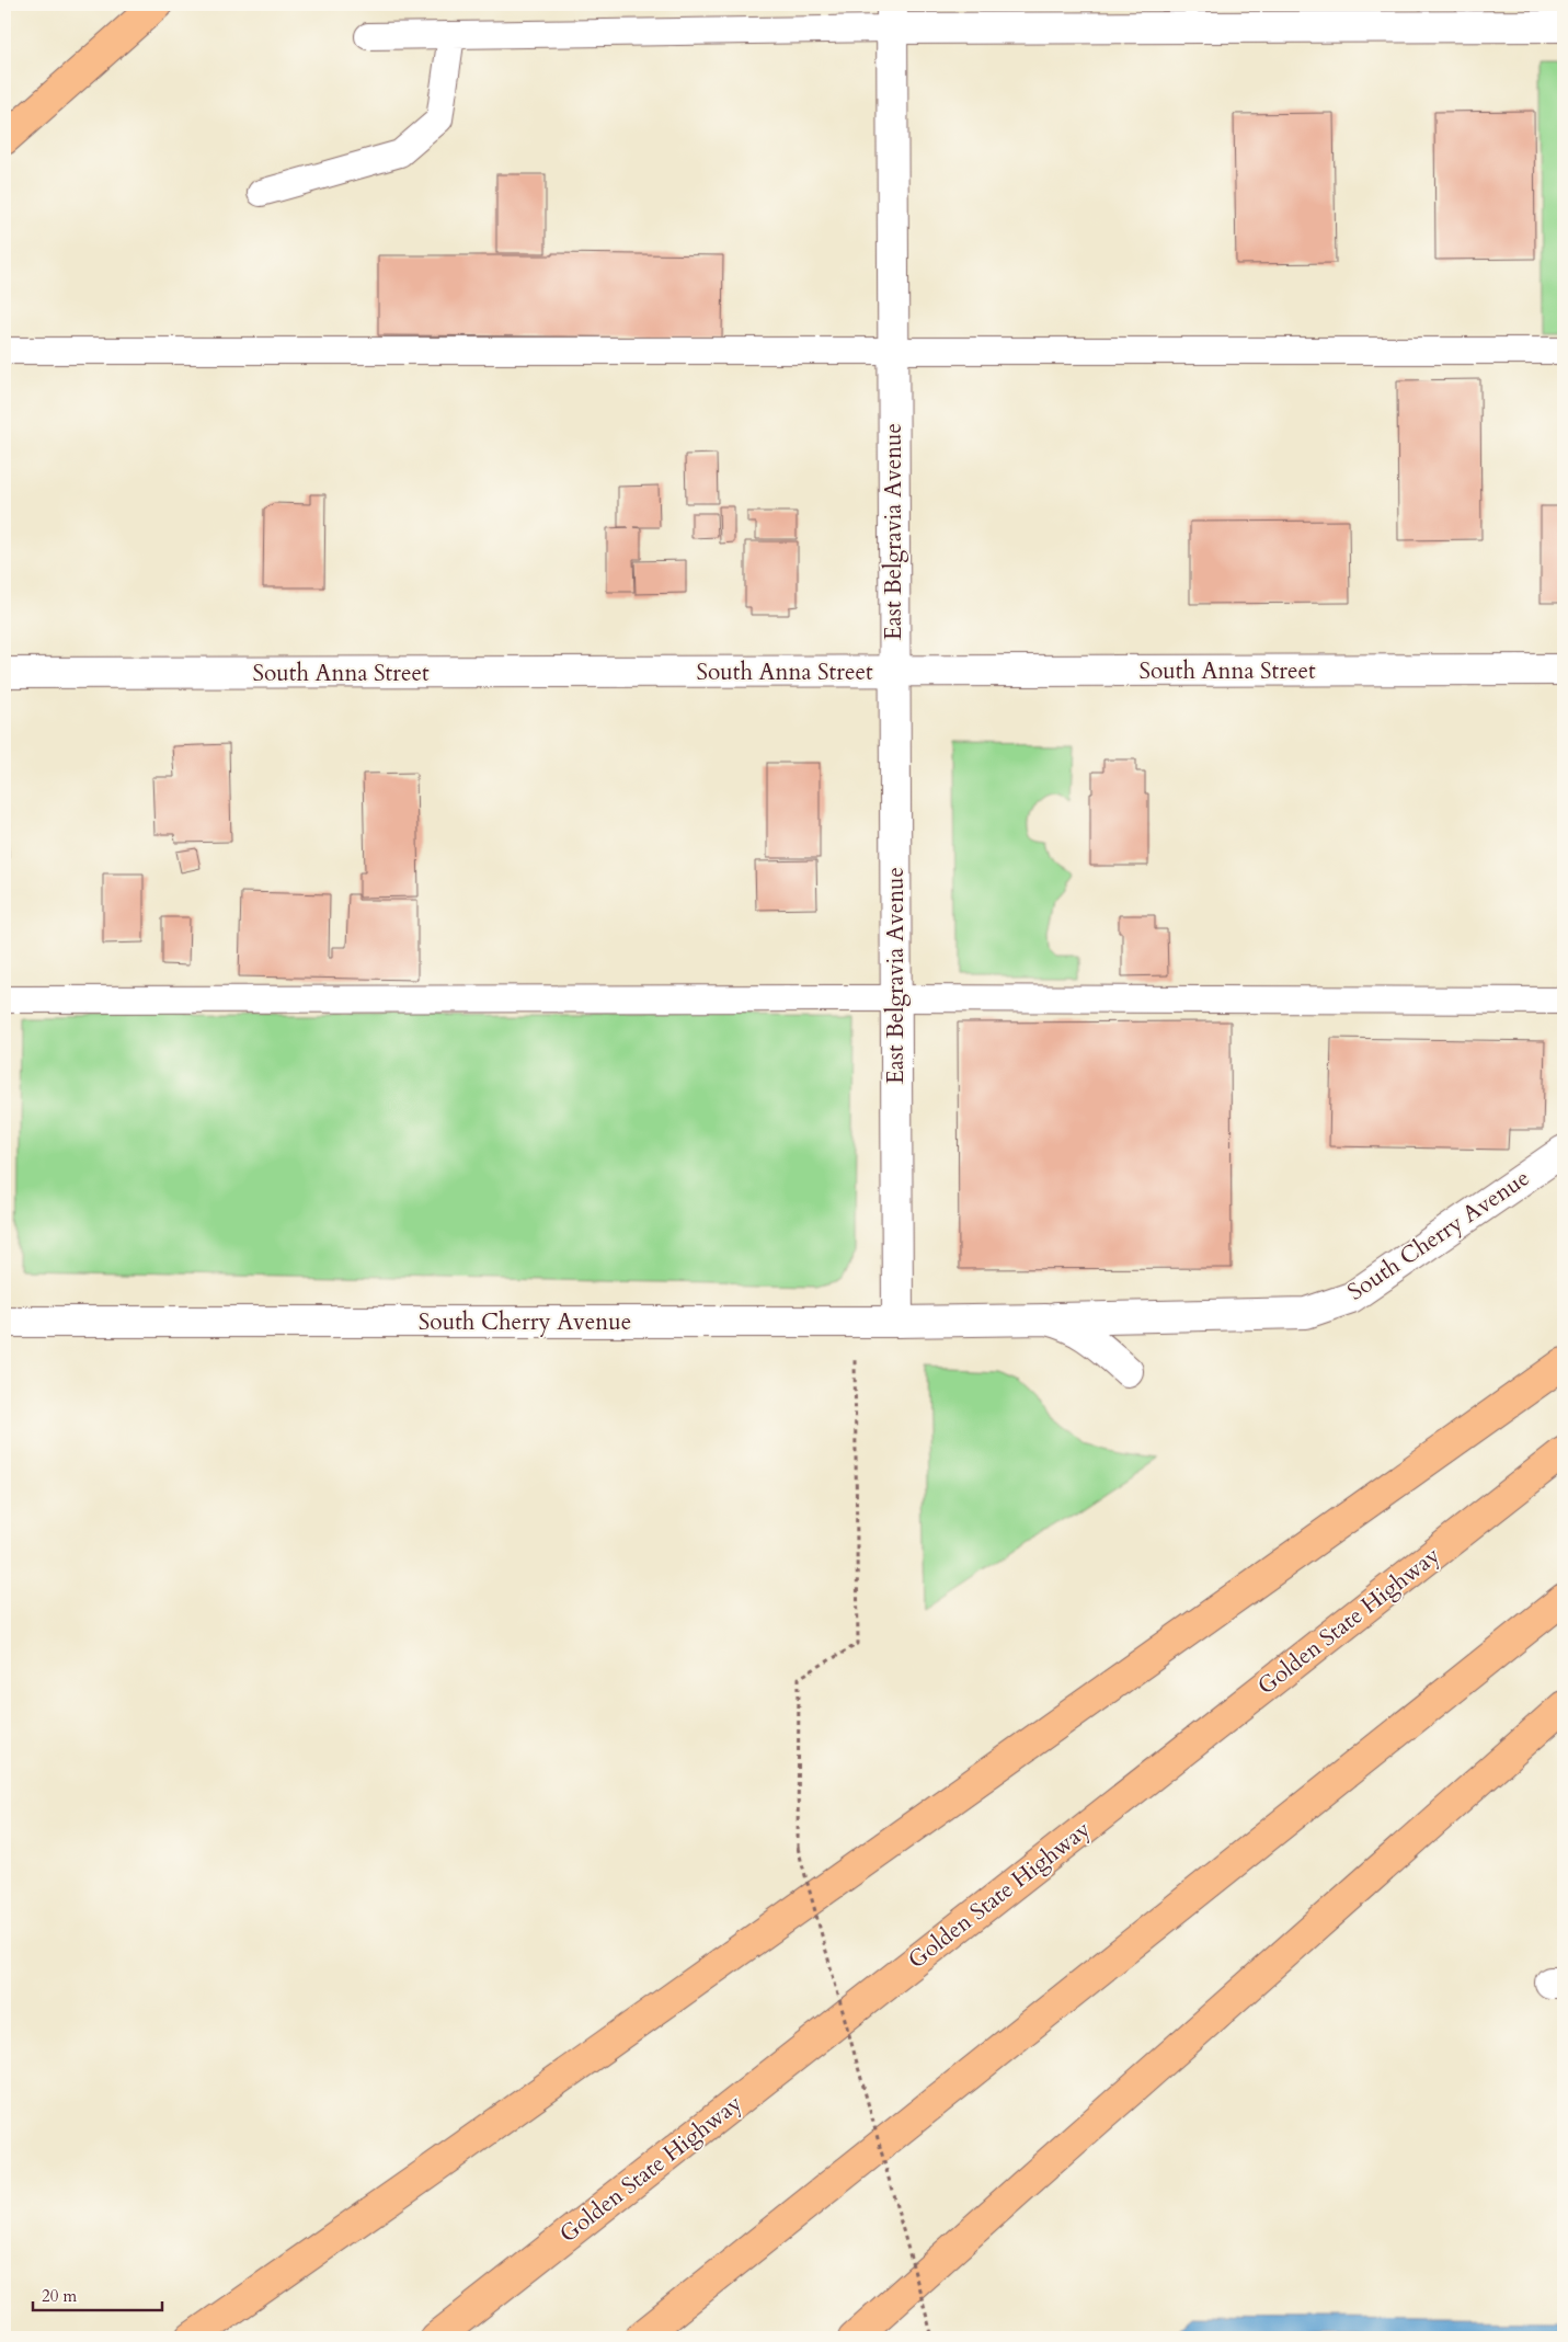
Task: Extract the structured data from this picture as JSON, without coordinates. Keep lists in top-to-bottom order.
{
  "streets": {
    "highway": ["Golden State Highway"],
    "street": ["East Belgravia Avenue", "South Anna Street", "South Cherry Avenue"]
  },
  "crossings": [
    ["East Belgravia Avenue", "South Anna Street"],
    ["East Belgravia Avenue", "South Cherry Avenue"]
  ],
  "scale_bar": "20 m"
}
